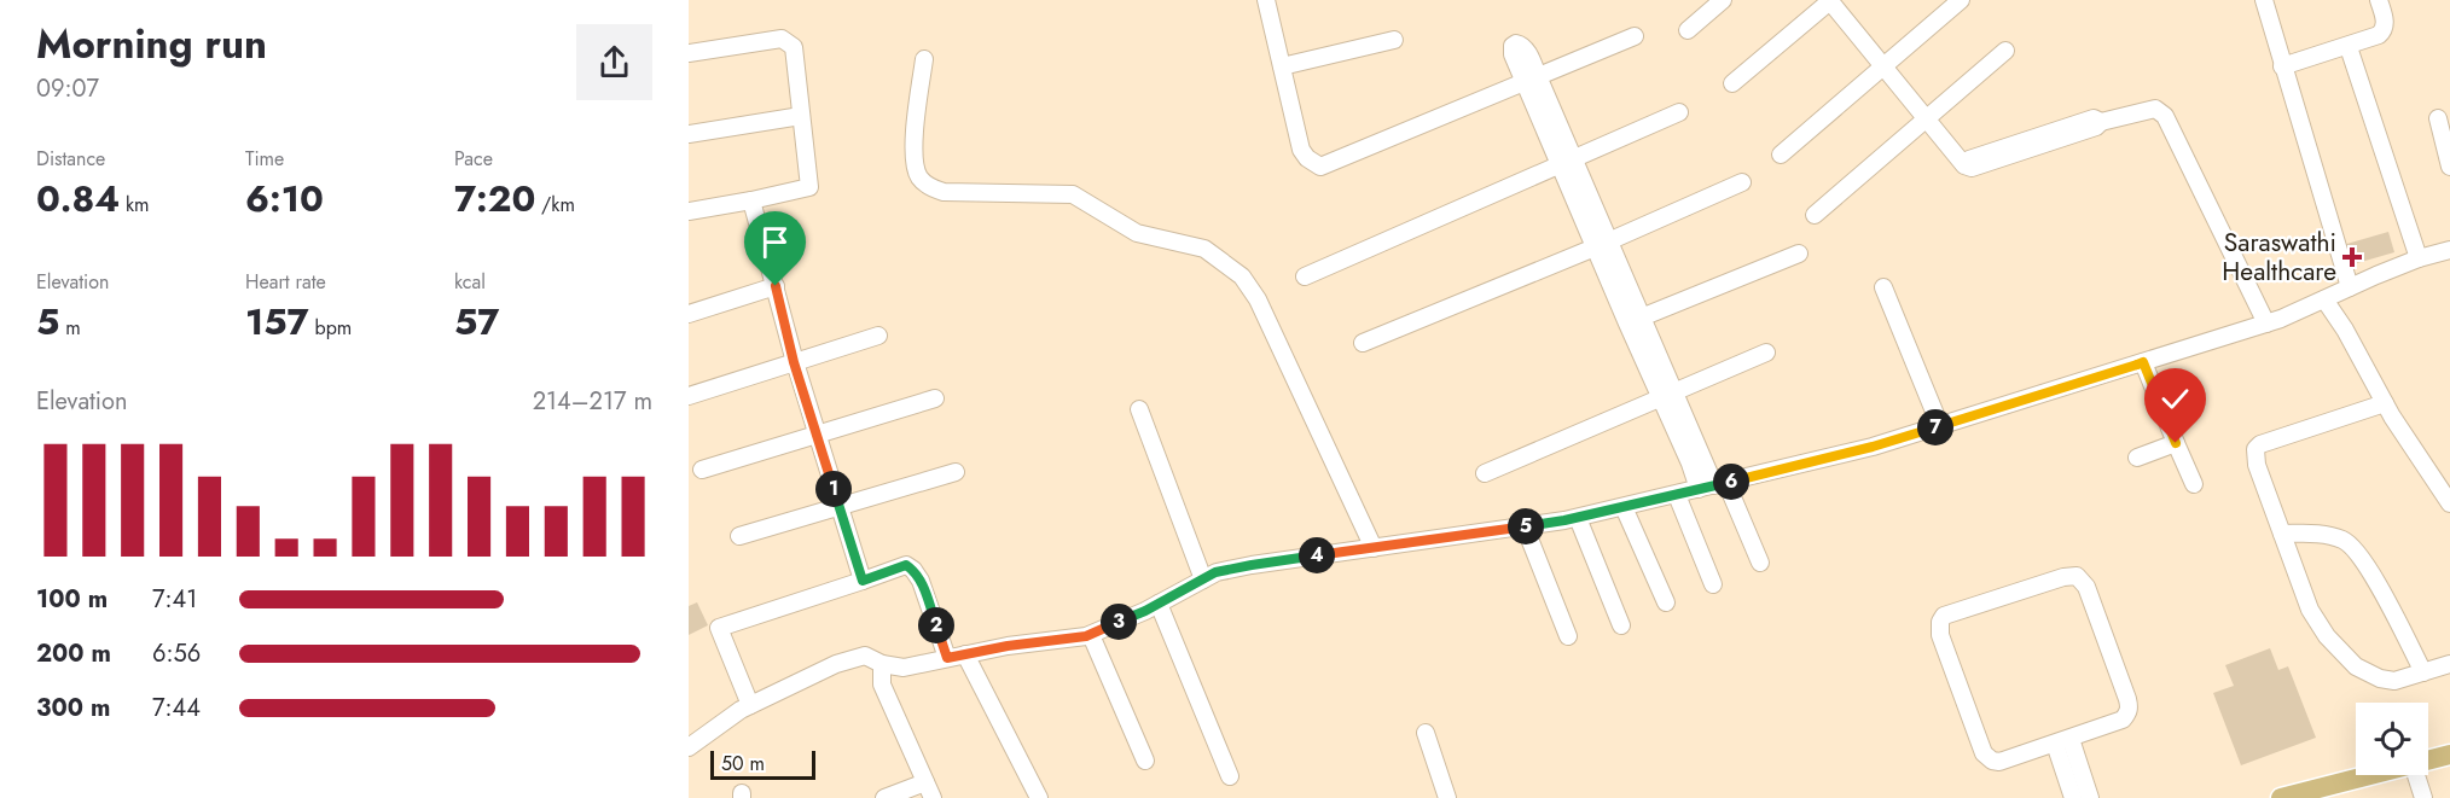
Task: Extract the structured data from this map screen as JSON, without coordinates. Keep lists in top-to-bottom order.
{
  "places": {
    "health": ["Saraswathi Healthcare"]
  },
  "scale_bar": "50 m",
  "page": {
    "heading": ["Morning run", "09:07"],
    "stats": [
      ["Distance", "0.84 km"],
      ["Time", "6:10"],
      ["Pace", "7:20 /km"],
      ["Elevation", "5 m"],
      ["Heart rate", "157 bpm"],
      ["kcal", "57"]
    ],
    "chart": ["Elevation", "214–217 m"],
    "pins": [
      "7",
      "6",
      "1",
      "5",
      "4",
      "3",
      "2"
    ],
    "list": [
      {
        "name": "100 m",
        "note": "7:41"
      },
      {
        "name": "200 m",
        "note": "6:56"
      },
      {
        "name": "300 m",
        "note": "7:44"
      }
    ],
    "scale": "50 m"
  }
}
